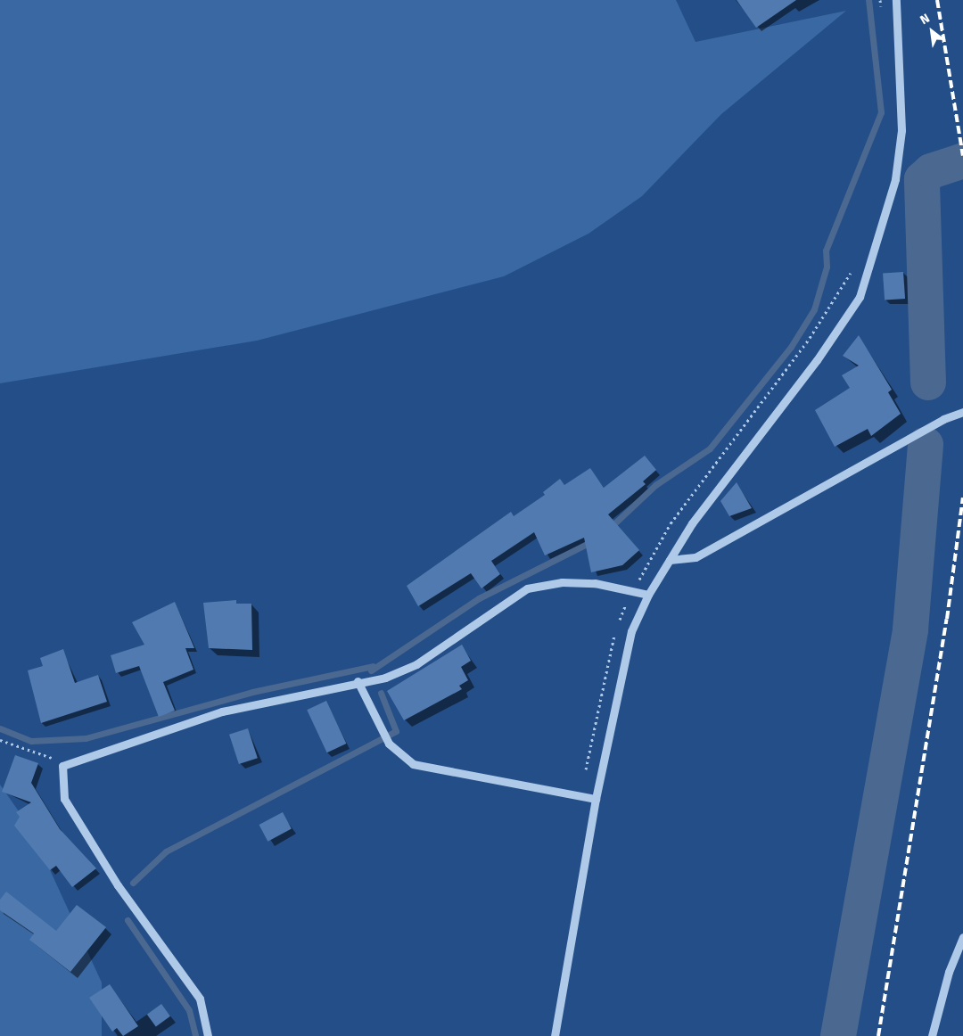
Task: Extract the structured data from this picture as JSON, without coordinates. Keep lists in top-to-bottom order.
{
  "north": "top left"
}
